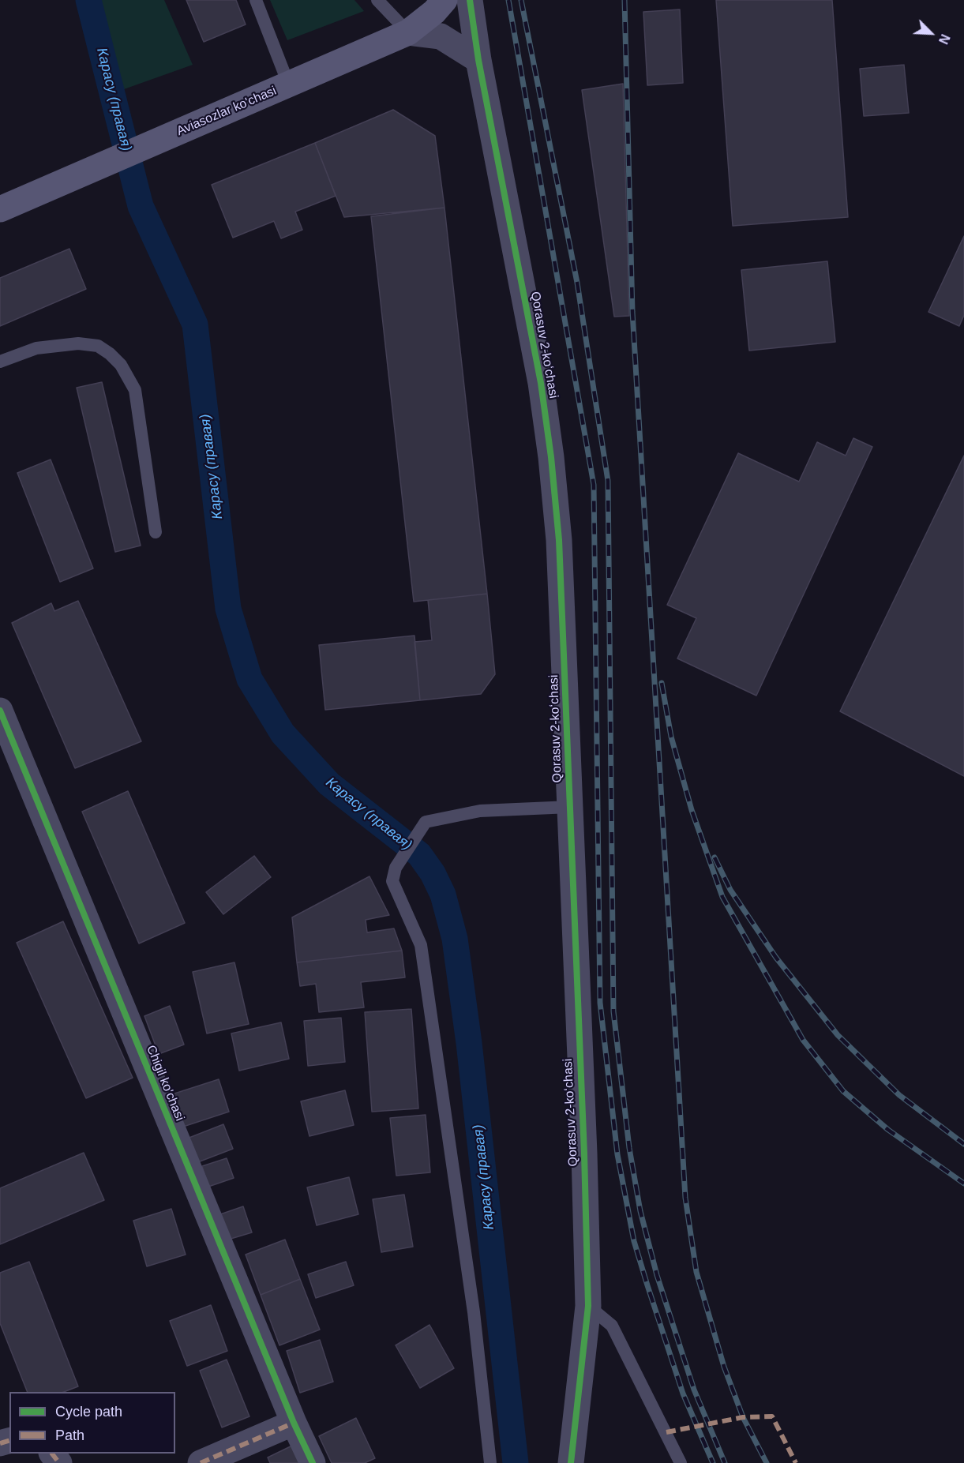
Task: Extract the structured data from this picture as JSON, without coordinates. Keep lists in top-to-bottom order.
{
  "streets": {
    "main road": ["Aviasozlar ko'chasi"],
    "street": ["Qorasuv 2-koʻchasi", "Chigil ko'chasi"]
  },
  "water": ["Карасу (правая)"],
  "legend": ["Cycle path", "Path"],
  "north": "bottom right"
}
